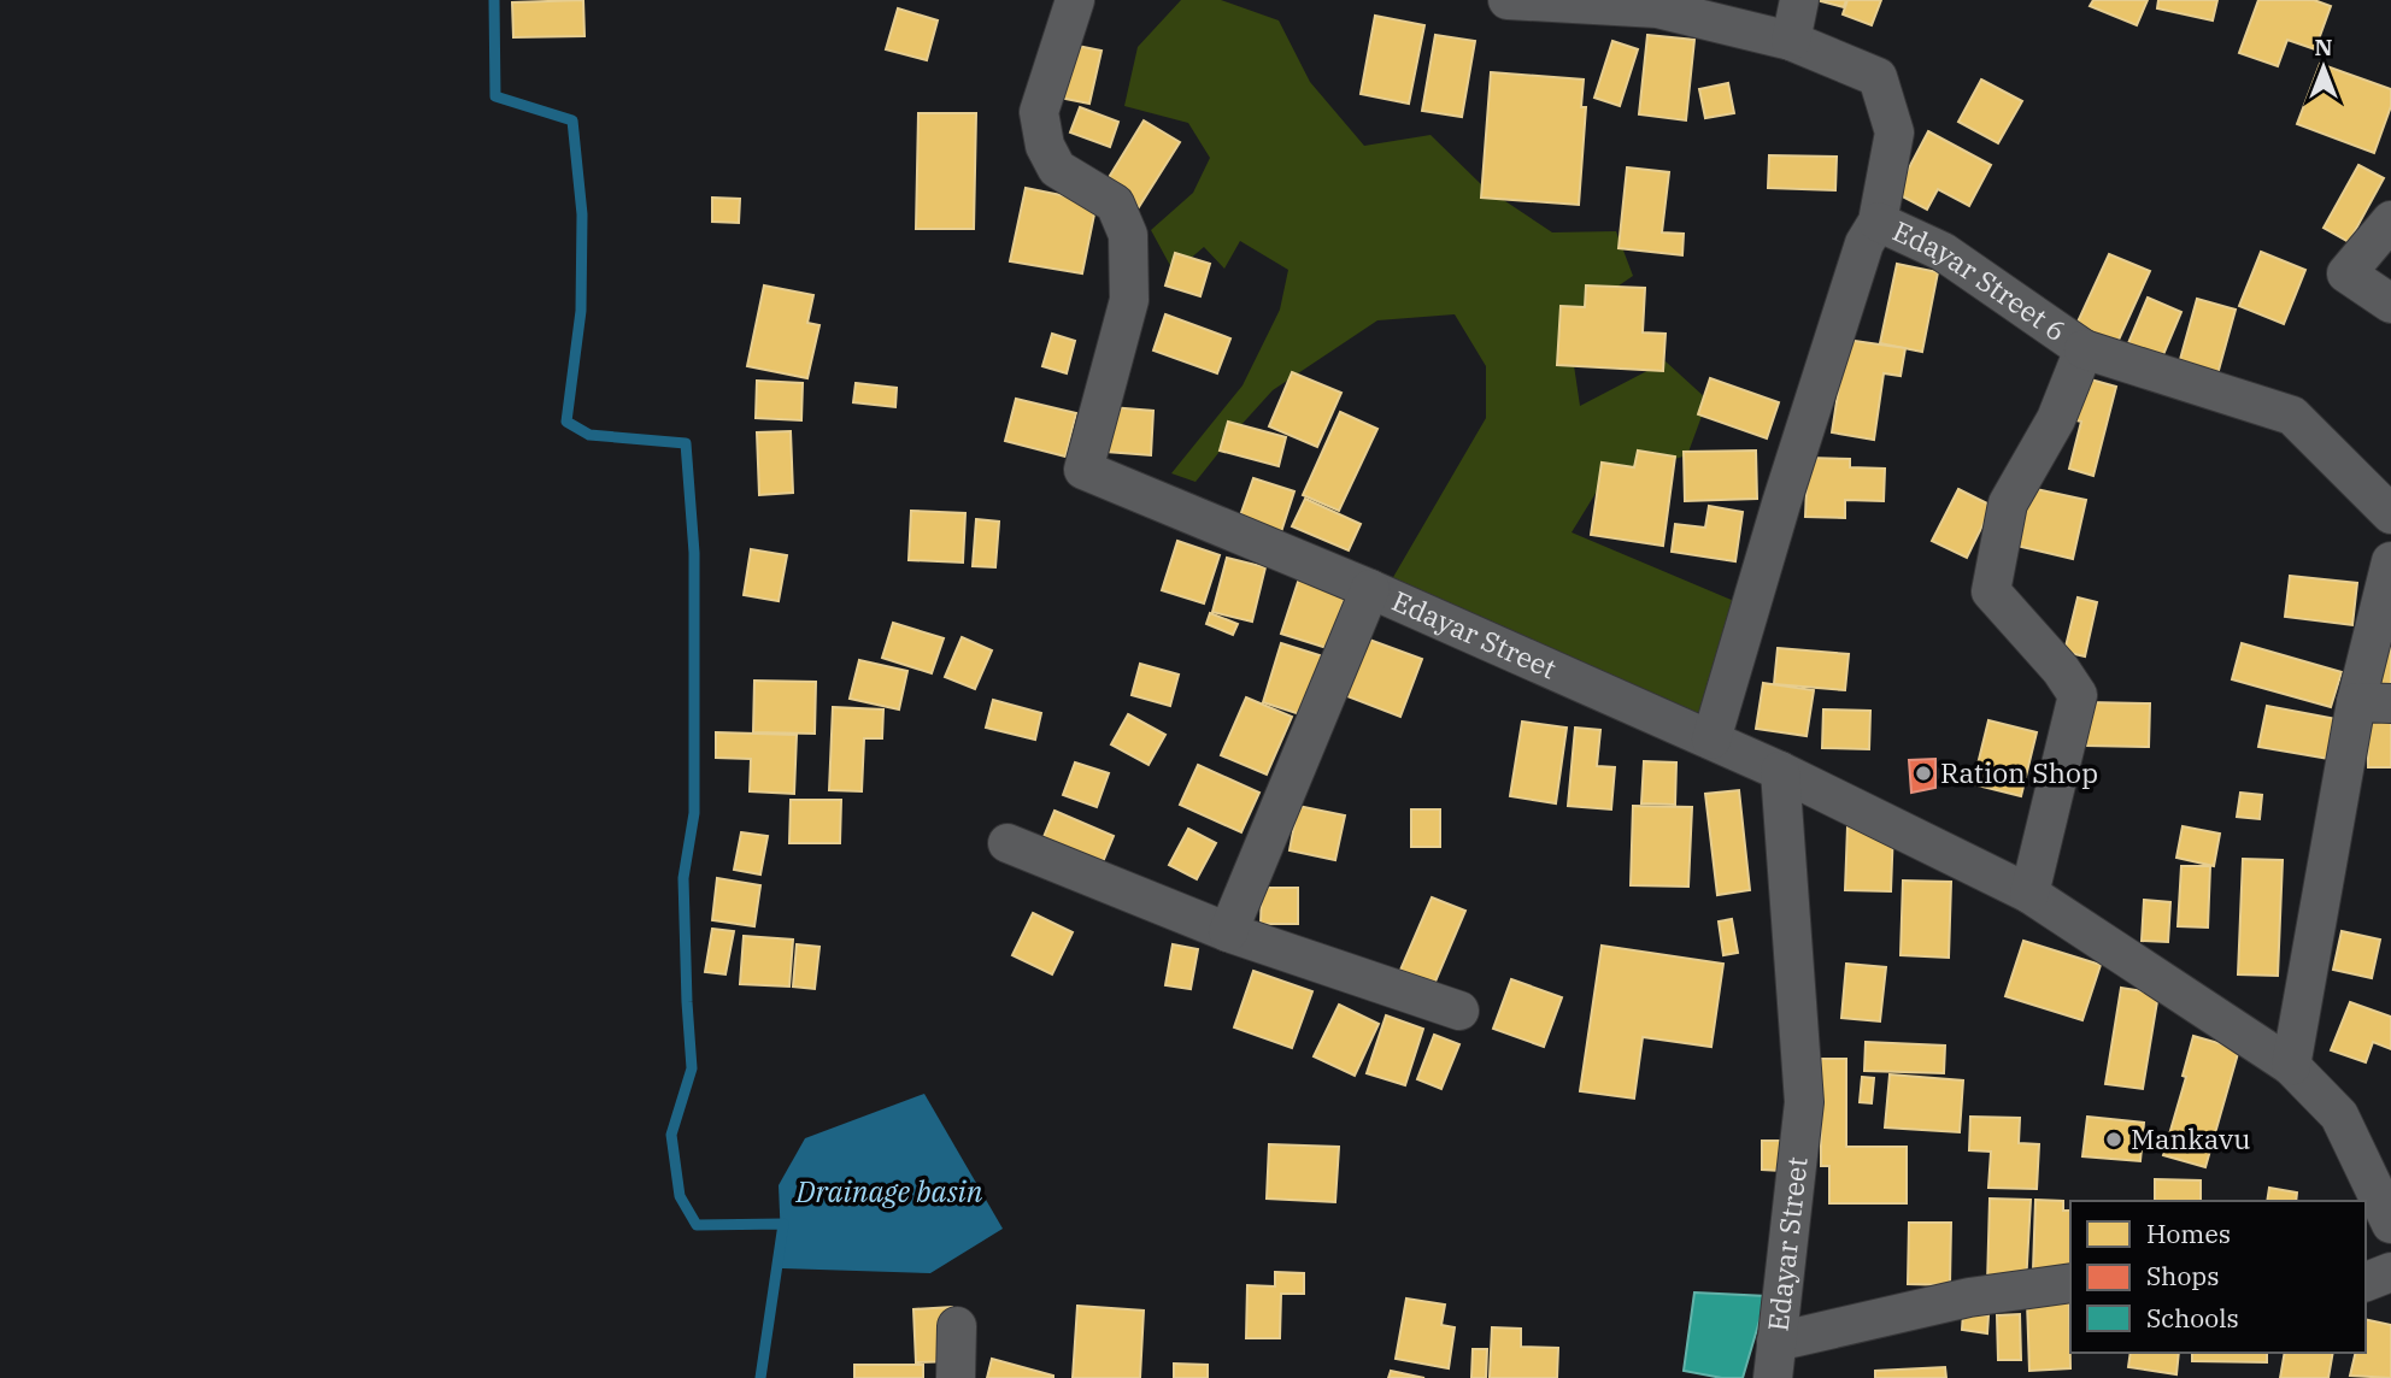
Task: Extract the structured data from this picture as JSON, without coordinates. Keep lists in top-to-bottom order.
{
  "streets": {
    "street": ["Edayar Street 6", "Edayar Street"]
  },
  "water": ["Drainage basin"],
  "places": ["Ration Shop", "Mankavu"],
  "legend": ["Homes", "Shops", "Schools"],
  "north": "top"
}
